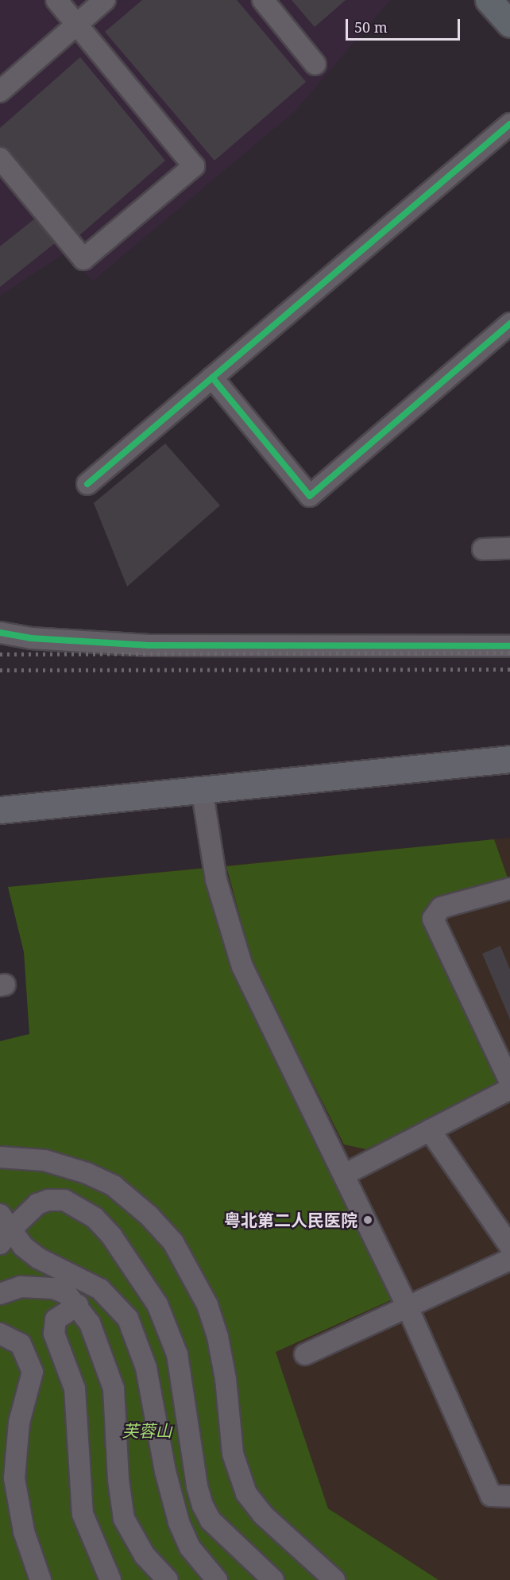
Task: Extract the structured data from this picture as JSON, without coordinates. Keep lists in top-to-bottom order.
{
  "parks": ["芙蓉山"],
  "places": ["粤北第二人民医院"],
  "scale_bar": "50 m"
}
